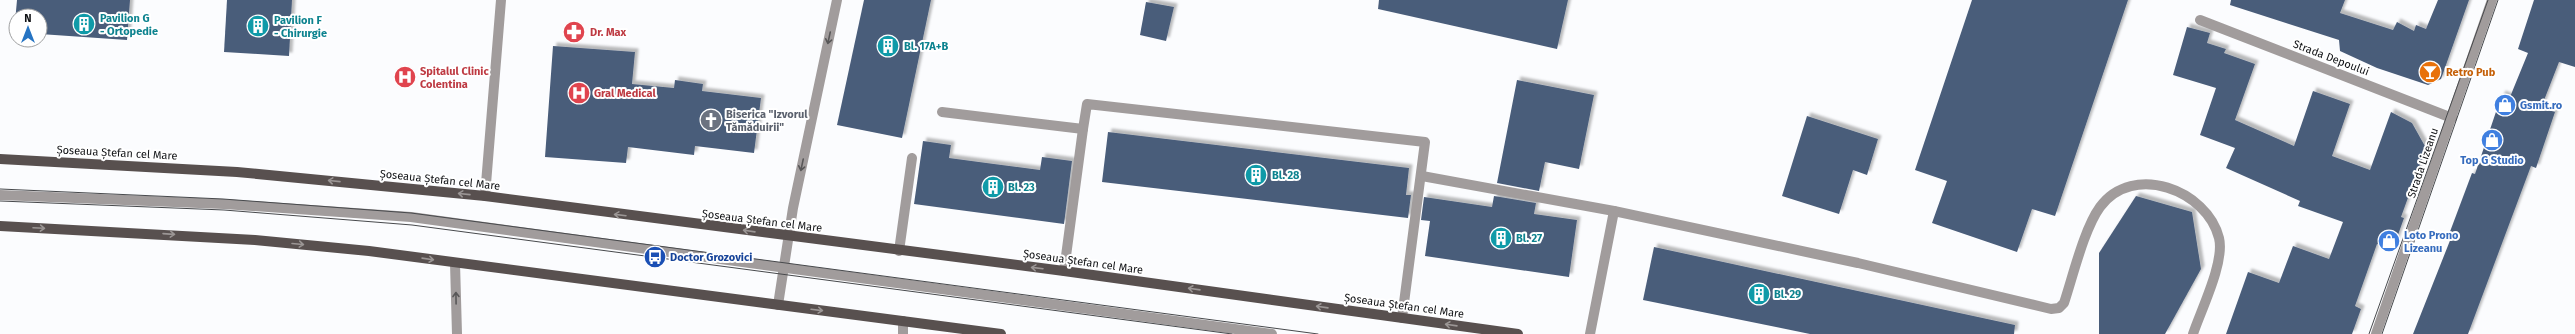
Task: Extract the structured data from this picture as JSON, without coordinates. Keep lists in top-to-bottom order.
{
  "streets": {
    "main road": ["Șoseaua Ștefan cel Mare"],
    "street": ["Strada Depoului", "Strada Lizeanu"]
  },
  "crossings": [
    ["Strada Depoului", "Strada Lizeanu"]
  ],
  "places": {
    "building": [
      "Pavilion G - Ortopedie",
      "Pavilion F - Chirurgie",
      "Bl. 17A+B",
      "Bl. 28",
      "Bl. 23",
      "Bl. 27",
      "Bl. 29"
    ],
    "pharmacy": ["Dr. Max"],
    "bar": ["Retro Pub"],
    "hospital": ["Spitalul Clinic Colentina", "Gral Medical"],
    "shop": ["Gsmit.ro", "Top G Studio", "Loto Prono Lizeanu"],
    "church": ["Biserica \"Izvorul Tămăduirii\""],
    "bus stop": ["Doctor Grozovici"]
  },
  "north": "top"
}
